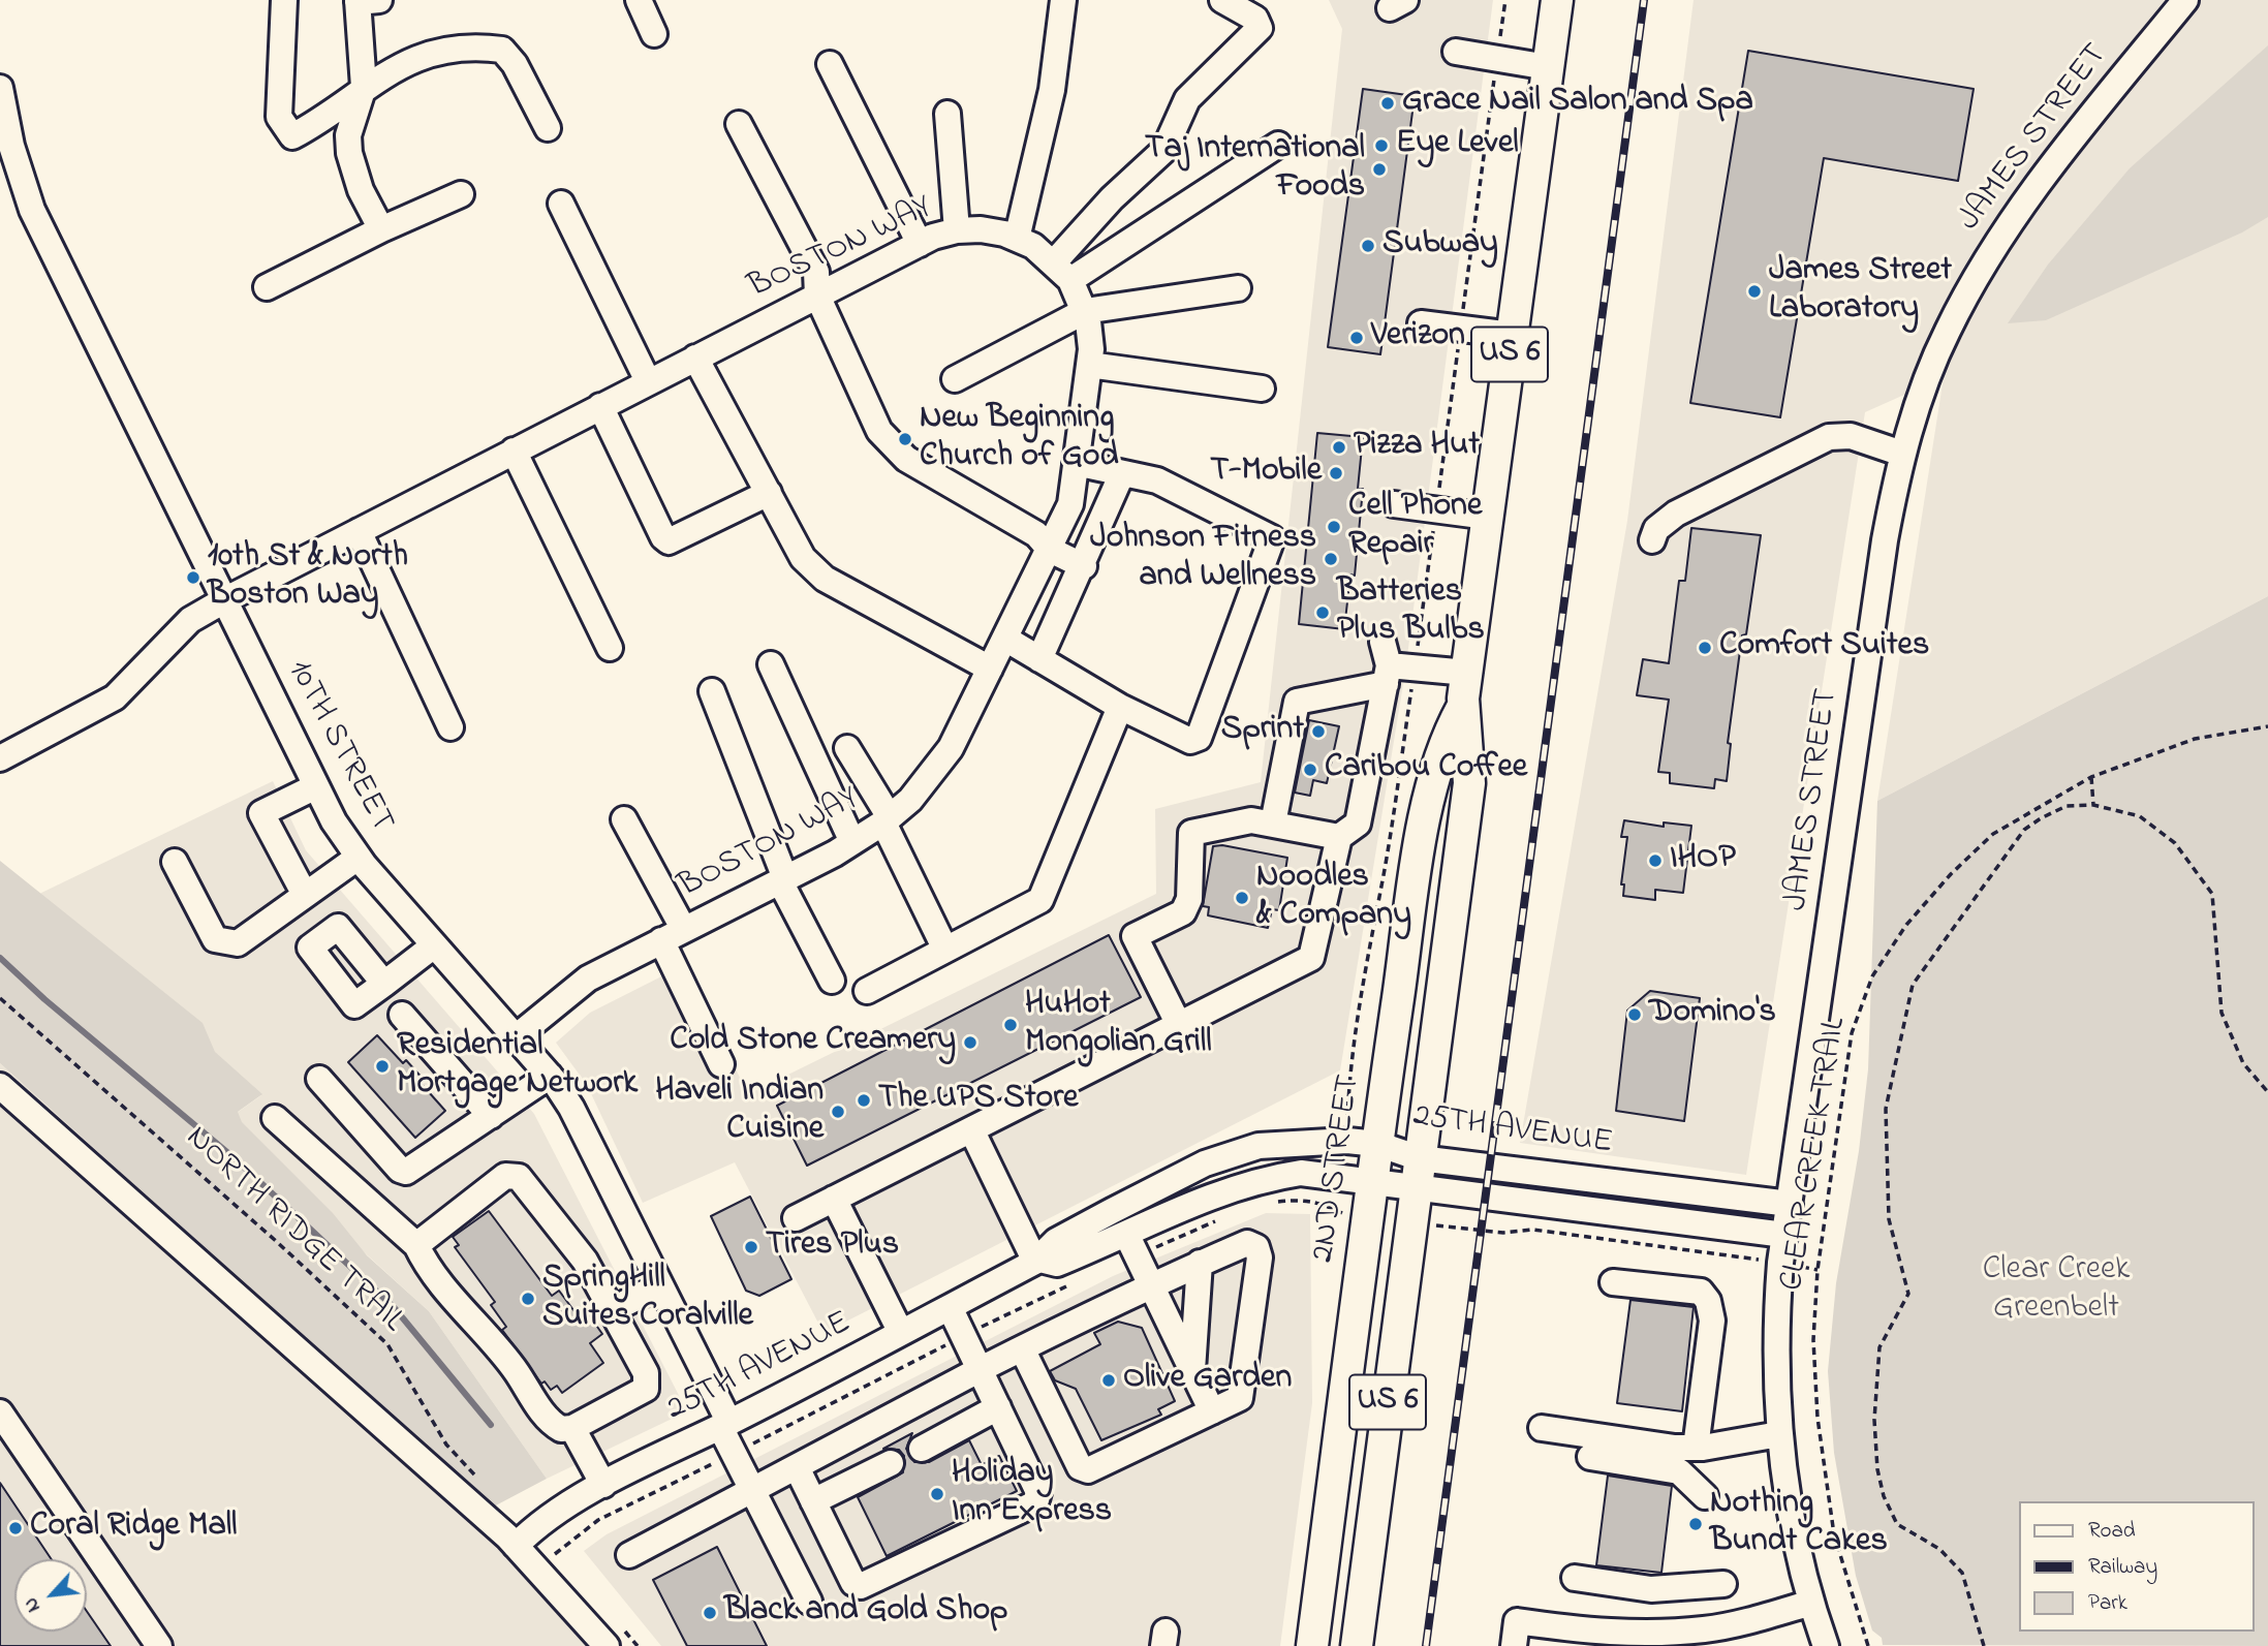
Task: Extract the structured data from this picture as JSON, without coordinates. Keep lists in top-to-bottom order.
{
  "streets": {
    "main road": ["US 6", "2ND STREET"],
    "street": [
      "JAMES STREET",
      "BOSTON WAY",
      "10TH STREET",
      "25TH AVENUE"
    ],
    "path": ["CLEAR CREEK TRAIL", "NORTH RIDGE TRAIL"]
  },
  "crossings": [
    ["JAMES STREET", "25TH AVENUE"],
    ["BOSTON WAY", "10TH STREET"],
    ["10TH STREET", "25TH AVENUE"],
    ["25TH AVENUE", "2ND STREET"]
  ],
  "parks": ["Clear Creek Greenbelt"],
  "places": [
    "Grace Nail Salon and Spa",
    "Eye Level",
    "Taj International Foods",
    "Subway",
    "James Street Laboratory",
    "Verizon",
    "New Beginning Church of God",
    "Pizza Hut",
    "T-Mobile",
    "Cell Phone Repair",
    "Johnson Fitness and Wellness",
    "10th St & North Boston Way",
    "Batteries Plus Bulbs",
    "Comfort Suites",
    "Sprint",
    "Caribou Coffee",
    "IHOP",
    "Noodles & Company",
    "Domino's",
    "HuHot Mongolian Grill",
    "Cold Stone Creamery",
    "Residential Mortgage Network",
    "The UPS Store",
    "Haveli Indian Cuisine",
    "Tires Plus",
    "SpringHill Suites Coralville",
    "Olive Garden",
    "Holiday Inn Express",
    "Nothing Bundt Cakes",
    "Coral Ridge Mall",
    "Black and Gold Shop"
  ],
  "legend": ["Road", "Railway", "Park"],
  "north": "bottom left"
}
